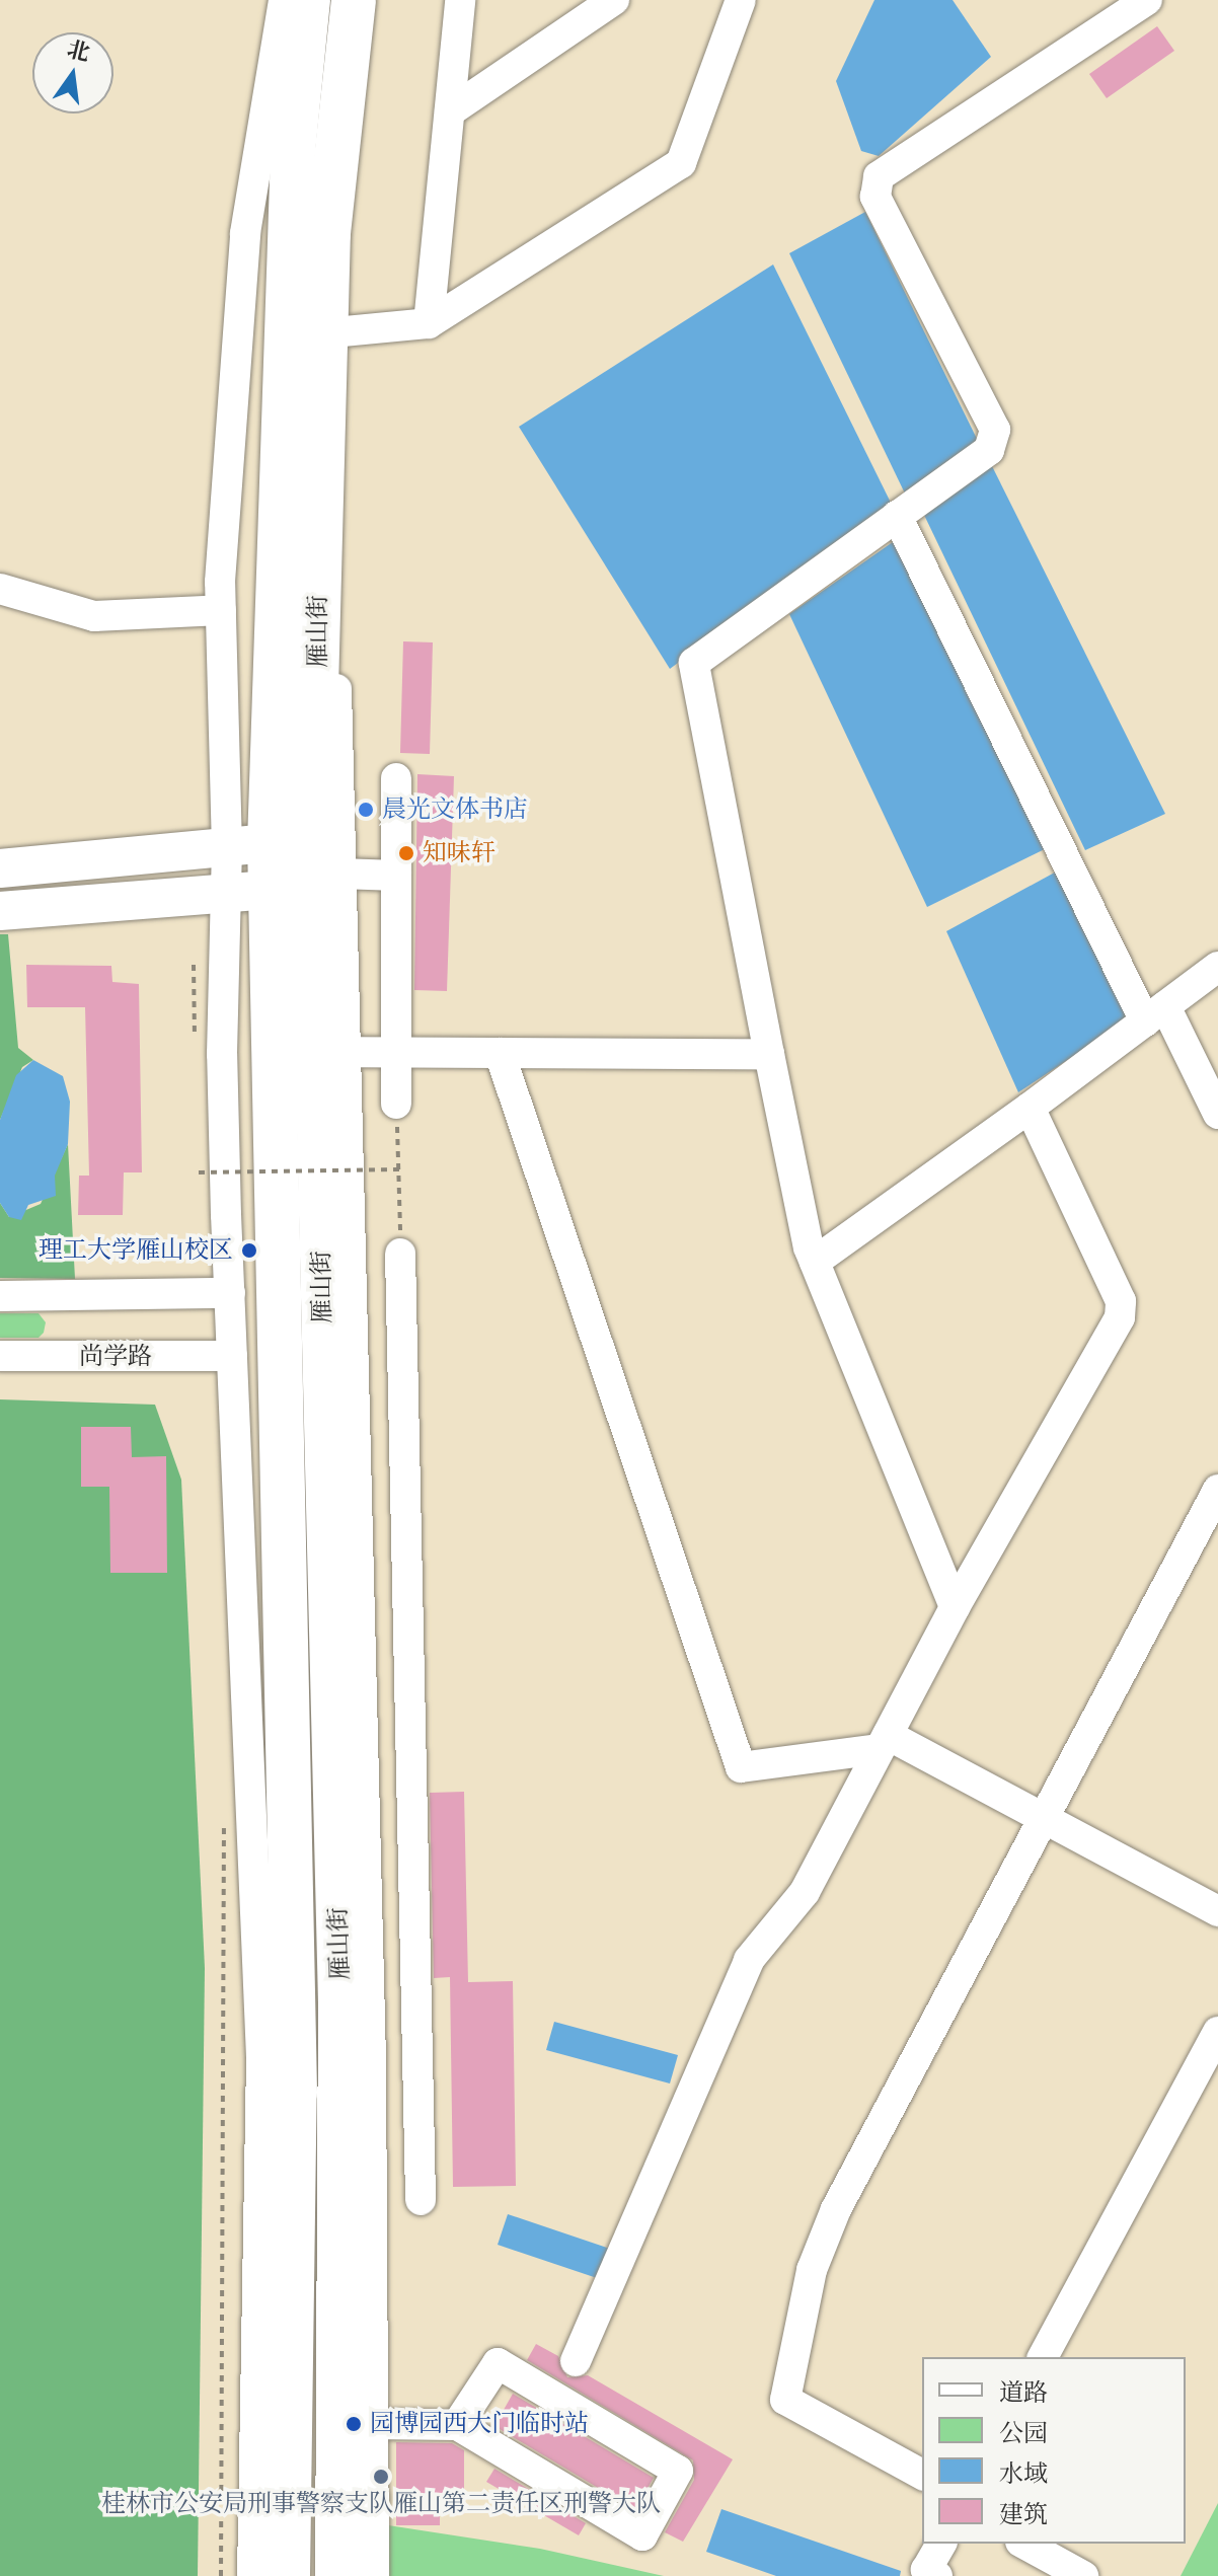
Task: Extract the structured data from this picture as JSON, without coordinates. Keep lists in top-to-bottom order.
{
  "streets": {
    "highway": ["雁山街"],
    "street": ["尚学路"]
  },
  "places": [
    "晨光文体书店",
    "知味轩",
    "理工大学雁山校区",
    "园博园西大门临时站",
    "桂林市公安局刑事警察支队雁山第二责任区刑警大队"
  ],
  "legend": [
    "道路",
    "公园",
    "水域",
    "建筑"
  ],
  "north": "top"
}
